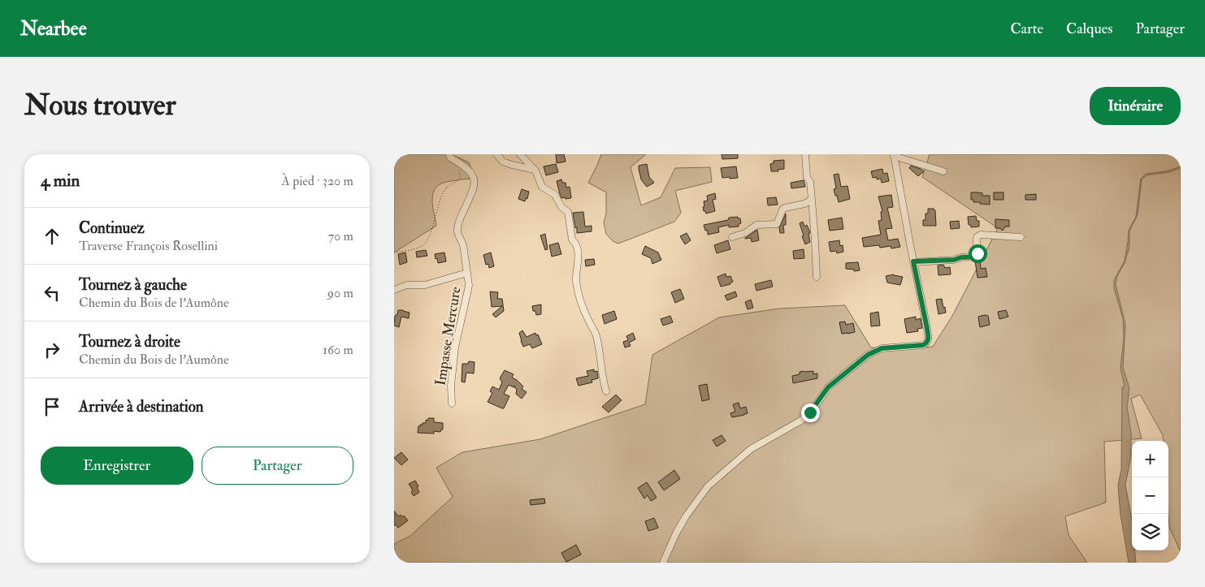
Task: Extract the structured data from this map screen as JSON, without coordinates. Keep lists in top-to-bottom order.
{
  "streets": {
    "street": ["Impasse Mercure"]
  },
  "page": {
    "header": "Nearbee",
    "nav": ["Carte", "Calques", "Partager"],
    "buttons": [
      "Itinéraire",
      ["Enregistrer", "Partager"]
    ],
    "title": "Nous trouver",
    "heading": ["4 min", "À pied · 320 m"],
    "list": [
      ["Continuez", "Traverse François Rosellini", "70 m"],
      ["Tournez à gauche", "Chemin du Bois de l'Aumône", "90 m"],
      ["Tournez à droite", "Chemin du Bois de l'Aumône", "160 m"],
      "Arrivée à destination"
    ],
    "map_buttons": ["+", "−"]
  }
}
